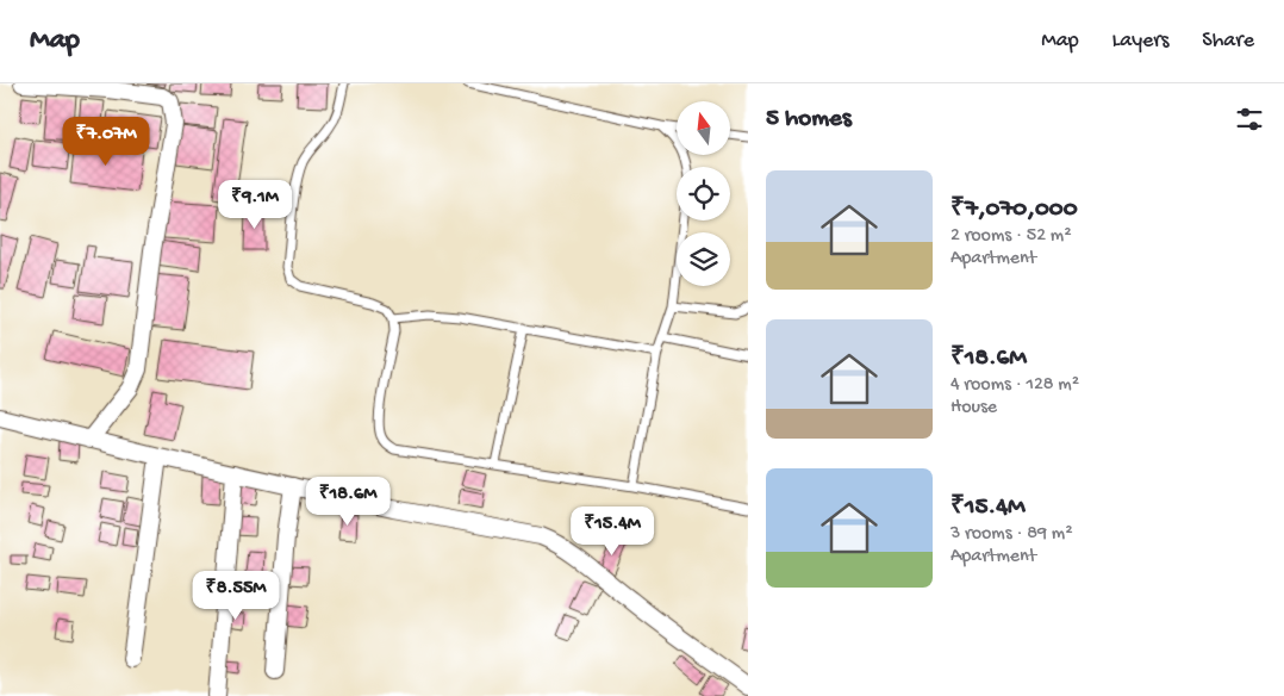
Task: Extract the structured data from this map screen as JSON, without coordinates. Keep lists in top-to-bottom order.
{
  "north": "top",
  "page": {
    "header": "Map",
    "nav": ["Map", "Layers", "Share"],
    "heading": "5 homes",
    "price": [
      "₹7.07M",
      "₹9.1M",
      "₹18.6M",
      "₹15.4M",
      "₹8.55M"
    ],
    "list": [
      {
        "name": "₹7,070,000",
        "note": "2 rooms · 52 m² · Apartment"
      },
      {
        "name": "₹18.6M",
        "note": "4 rooms · 128 m² · House"
      },
      {
        "name": "₹15.4M",
        "note": "3 rooms · 89 m² · Apartment"
      }
    ]
  }
}
